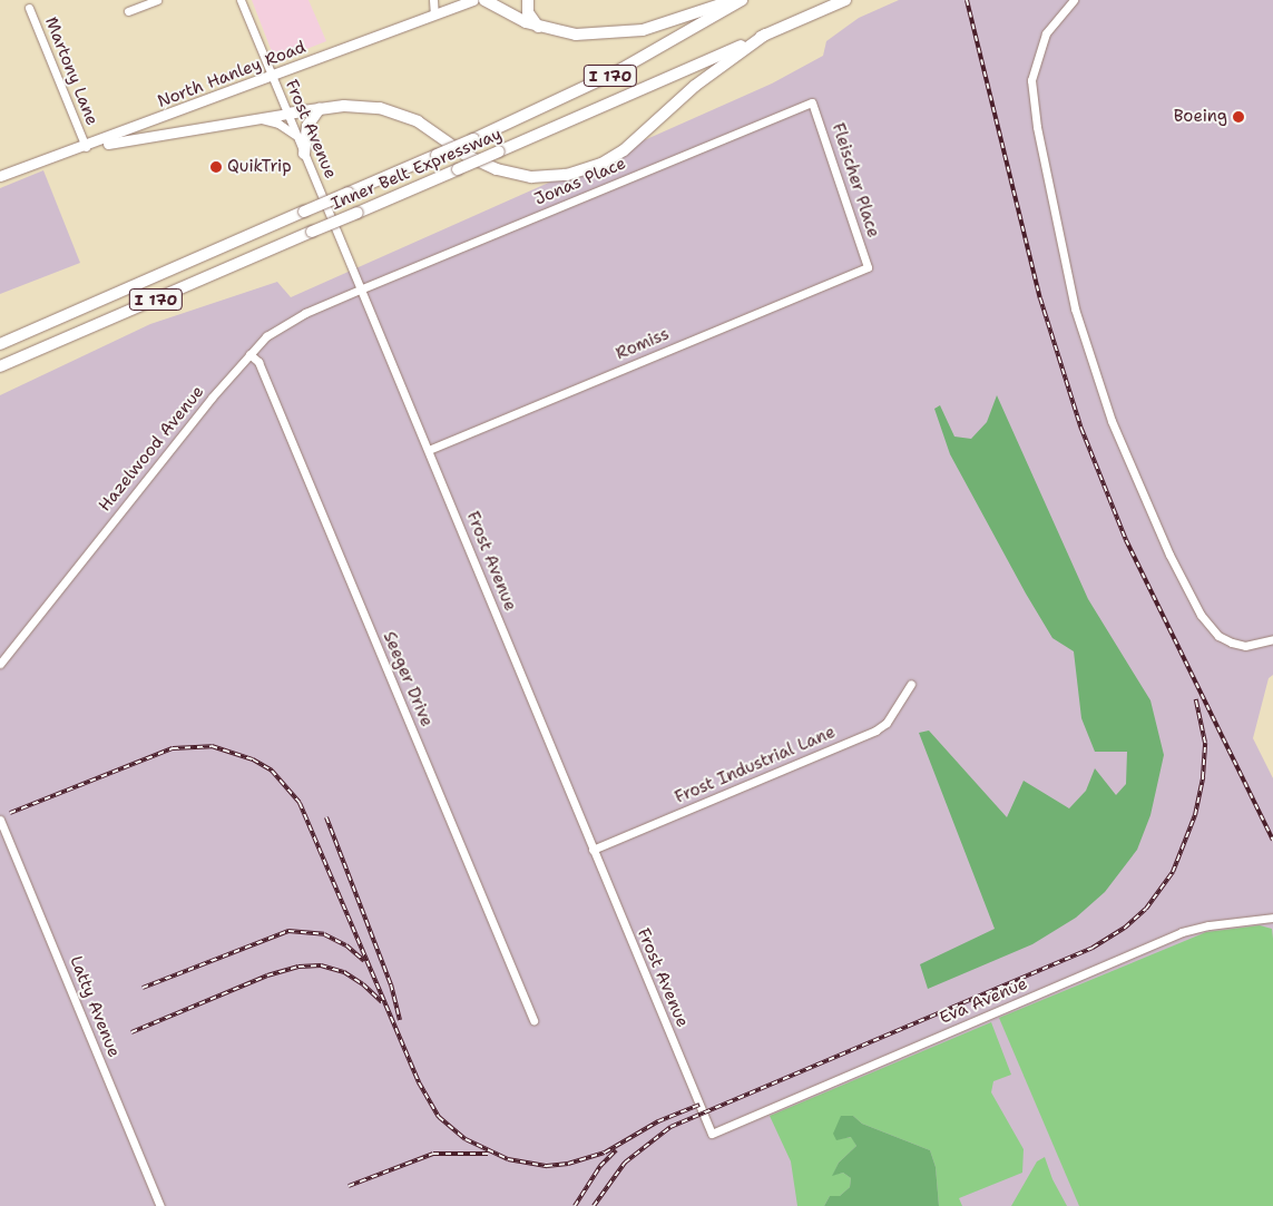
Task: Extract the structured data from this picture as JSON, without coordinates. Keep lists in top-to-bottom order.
{
  "streets": {
    "highway": ["I 170", "Inner Belt Expressway"],
    "main road": ["North Hanley Road"],
    "street": [
      "Martony Lane",
      "Frost Avenue",
      "Fleischer Place",
      "Jonas Place",
      "Romiss",
      "Hazelwood Avenue",
      "Seeger Drive",
      "Frost Industrial Lane",
      "Eva Avenue",
      "Latty Avenue"
    ]
  },
  "crossings": [
    ["Martony Lane", "North Hanley Road"],
    ["North Hanley Road", "Frost Avenue"],
    ["Frost Avenue", "Jonas Place"],
    ["Frost Avenue", "Romiss"],
    ["Frost Avenue", "Hazelwood Avenue"],
    ["Frost Avenue", "Frost Industrial Lane"],
    ["Frost Avenue", "Eva Avenue"],
    ["Fleischer Place", "Jonas Place"],
    ["Fleischer Place", "Romiss"],
    ["Jonas Place", "Hazelwood Avenue"],
    ["Hazelwood Avenue", "Seeger Drive"]
  ],
  "places": ["Boeing", "QuikTrip"]
}
